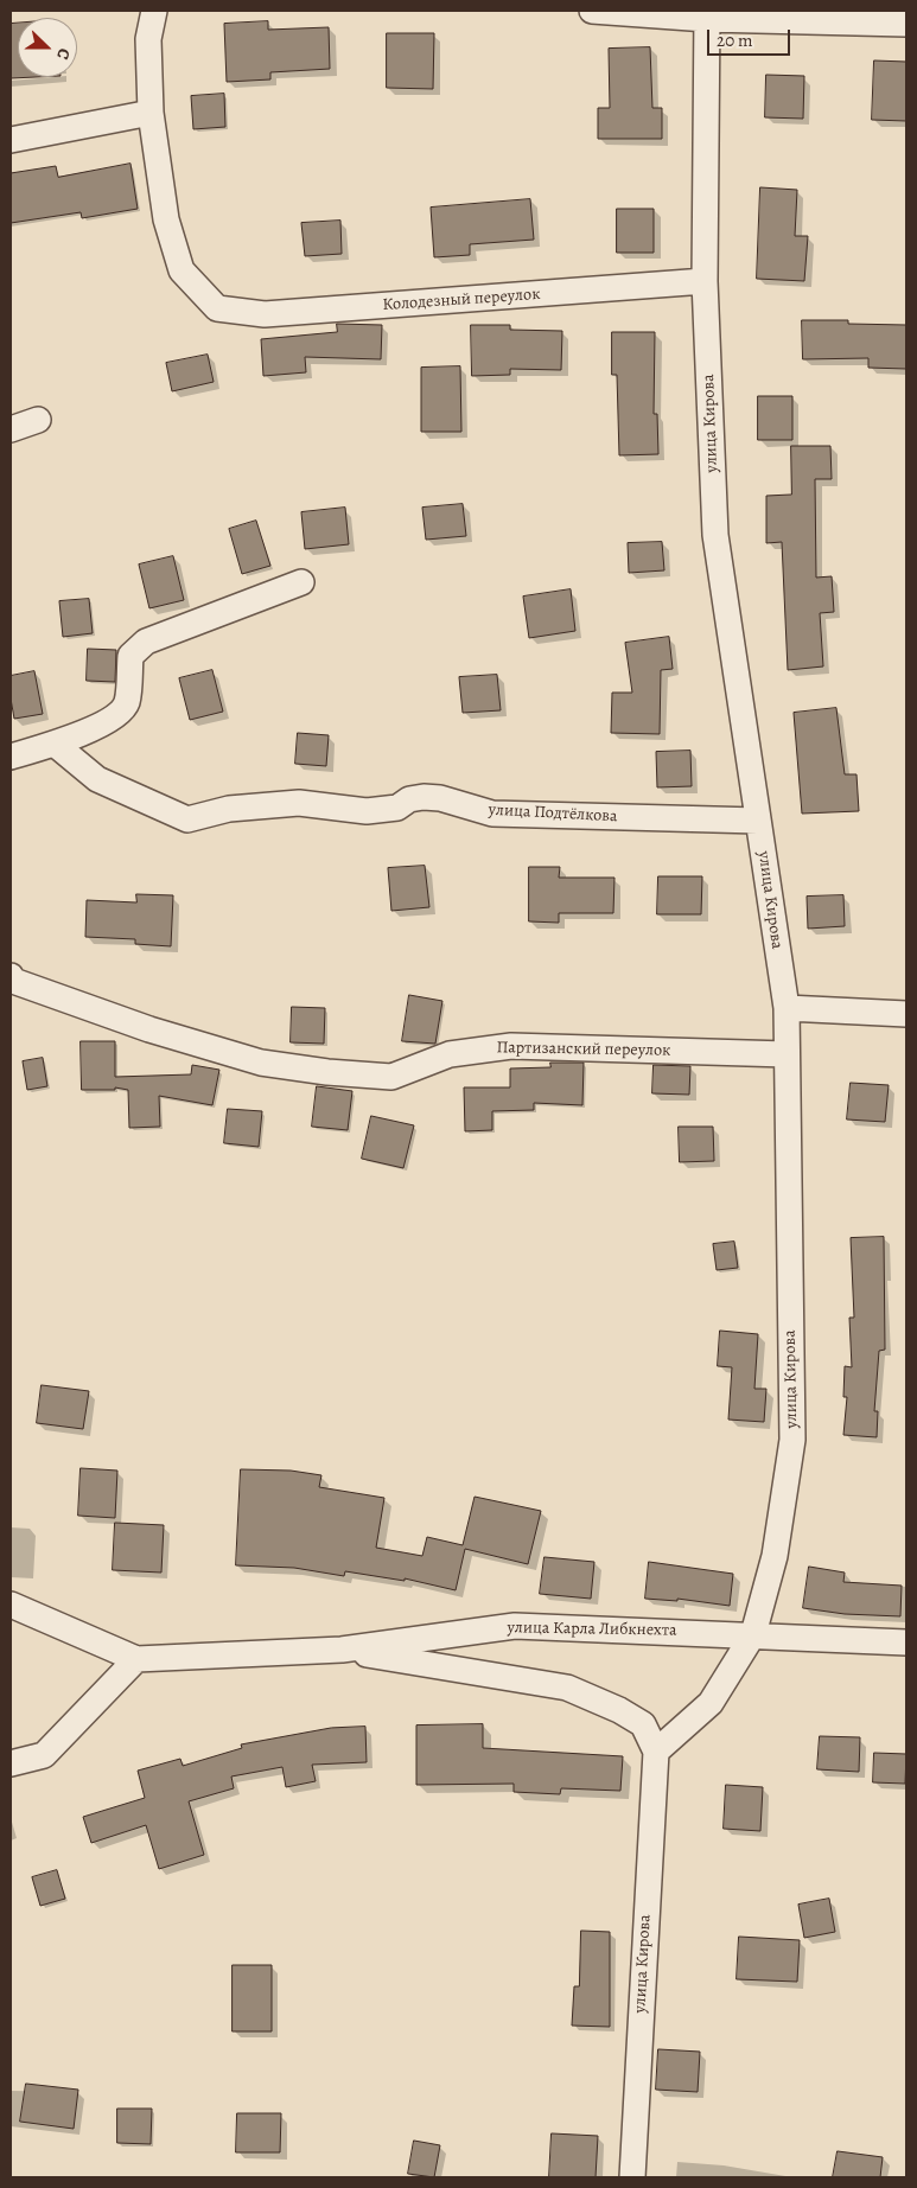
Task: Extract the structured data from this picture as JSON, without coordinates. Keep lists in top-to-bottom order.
{
  "streets": {
    "street": [
      "Колодезный переулок",
      "улица Кирова",
      "улица Подтёлкова",
      "Партизанский переулок",
      "улица Карла Либкнехта"
    ]
  },
  "crossings": [
    ["Колодезный переулок", "улица Кирова"],
    ["улица Кирова", "улица Подтёлкова"],
    ["улица Кирова", "Партизанский переулок"],
    ["улица Кирова", "улица Карла Либкнехта"]
  ],
  "scale_bar": "20 m",
  "north": "right"
}
